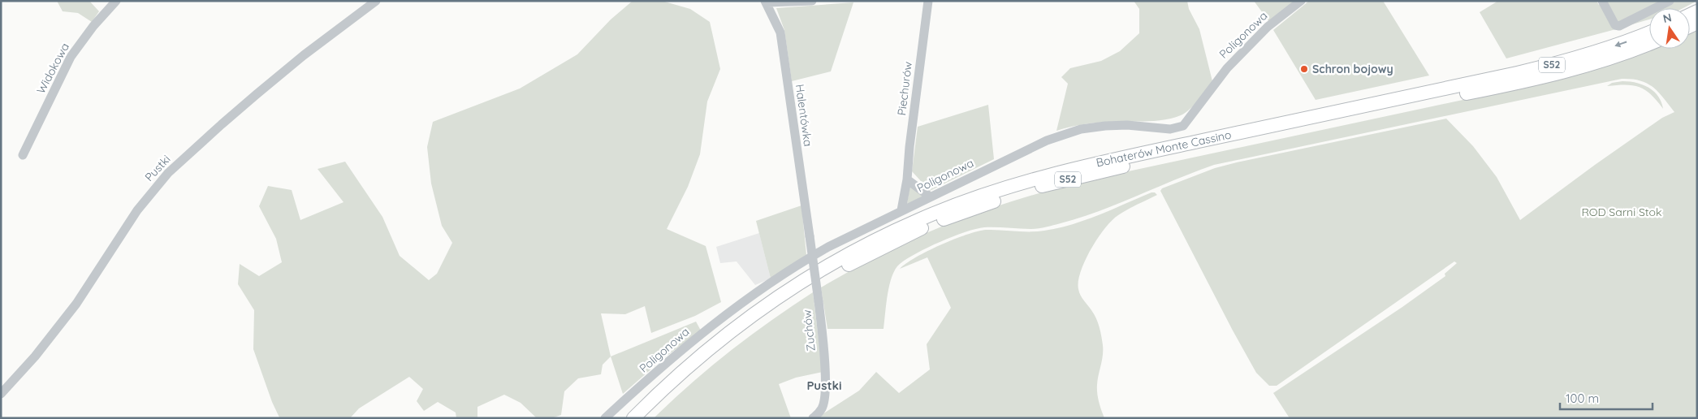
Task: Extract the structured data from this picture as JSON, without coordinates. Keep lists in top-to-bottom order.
{
  "streets": {
    "highway": ["S52", "Bohaterów Monte Cassino"],
    "street": [
      "Poligonowa",
      "Widokowa",
      "Piechurów",
      "Halentówka",
      "Pustki",
      "Zuchów"
    ]
  },
  "crossings": [
    ["Poligonowa", "Piechurów"],
    ["Halentówka", "Zuchów"]
  ],
  "districts": ["Pustki"],
  "parks": ["ROD Sarni Stok"],
  "places": ["Schron bojowy"],
  "scale_bar": "100 m",
  "north": "top"
}
